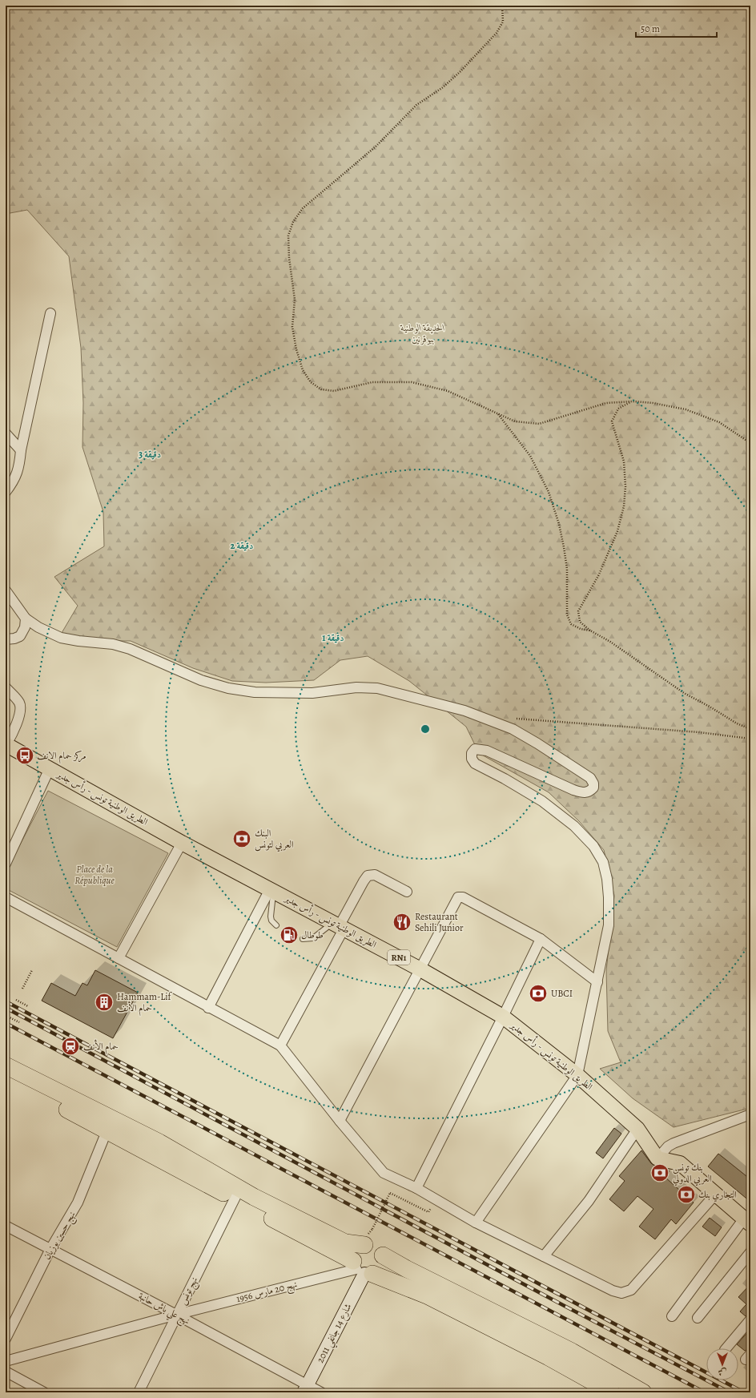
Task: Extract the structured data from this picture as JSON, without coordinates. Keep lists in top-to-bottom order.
{
  "streets": {
    "main road": ["الطريق الوطنية تونس - رأس جدير", "RN1"],
    "street": [
      "نهج حسين بوزيان",
      "نهج تونس",
      "نهج 20 مارس 1956",
      "نهج علي باش حانبة",
      "شارع 14 جانفي 2011"
    ]
  },
  "crossings": [
    ["نهج حسين بوزيان", "نهج علي باش حانبة"],
    ["نهج تونس", "نهج 20 مارس 1956"],
    ["نهج تونس", "نهج علي باش حانبة"],
    ["نهج 20 مارس 1956", "نهج علي باش حانبة"],
    ["نهج 20 مارس 1956", "شارع 14 جانفي 2011"],
    ["نهج علي باش حانبة", "شارع 14 جانفي 2011"]
  ],
  "parks": ["الحديقة الوطنية ببوقرنين", "Place de la République"],
  "places": {
    "bus stop": ["مركز حمام الانف"],
    "bank": [
      "البنك العربي لتونس",
      "UBCI",
      "بنك تونس العربي الدولي",
      "التجاري بنك"
    ],
    "restaurant": ["Restaurant Sehili Junior"],
    "fuel station": ["طوطال"],
    "building": ["Hammam-Lif حمام الأنف"],
    "station": ["حمام الأنف"]
  },
  "scale_bar": "50 m",
  "north": "bottom",
  "rings": ["3 دقيقة", "2 دقيقة", "1 دقيقة"]
}
